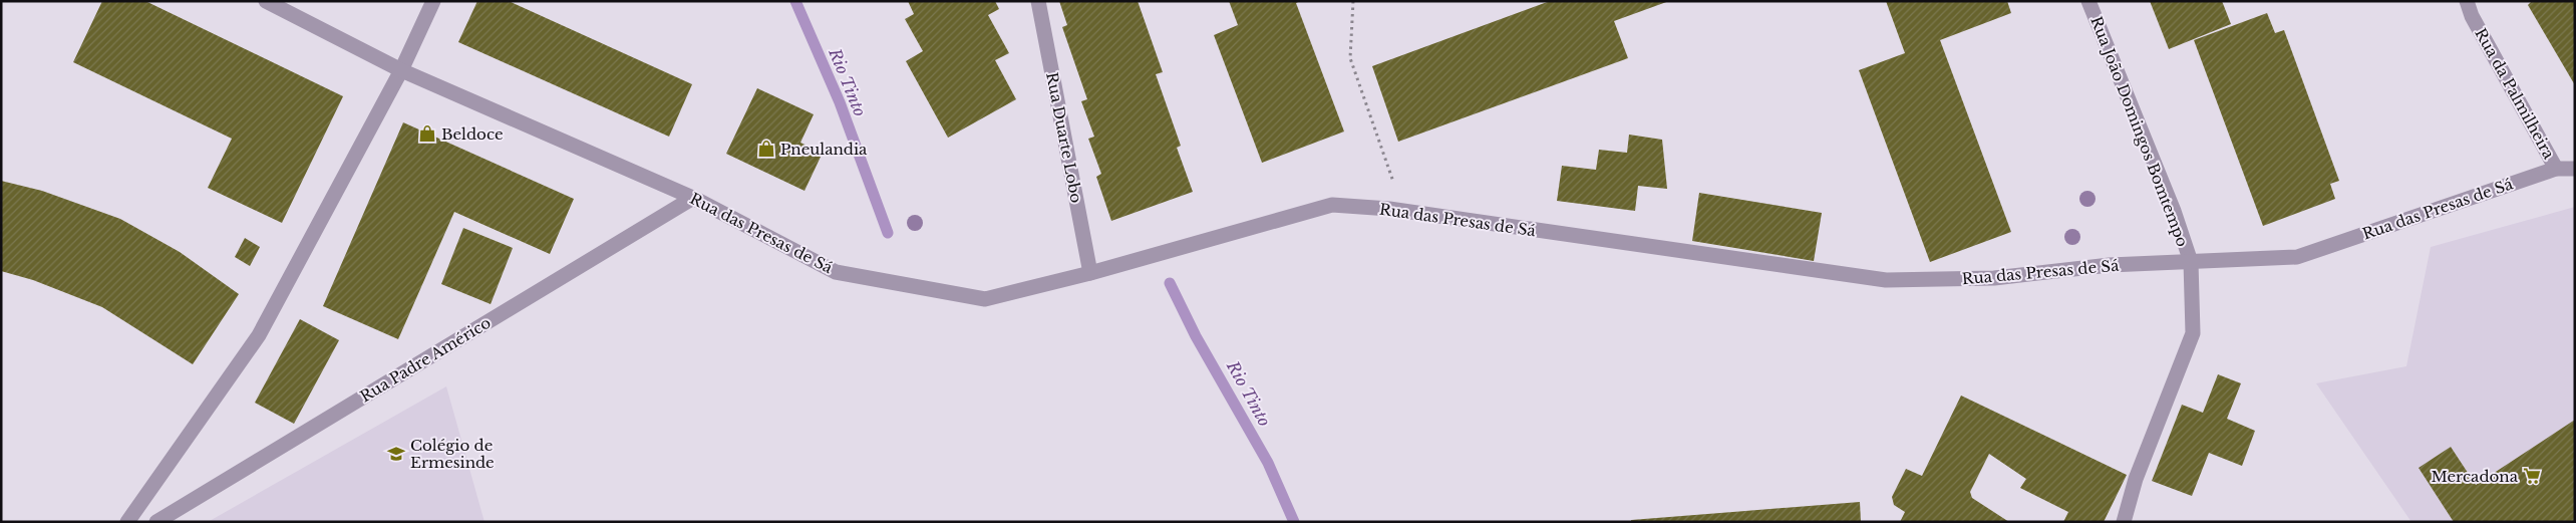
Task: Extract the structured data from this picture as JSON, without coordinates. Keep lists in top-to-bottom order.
{
  "streets": {
    "street": [
      "Rua da Palmilheira",
      "Rua João Domingos Bomtempo",
      "Rua Duarte Lobo",
      "Rua das Presas de Sá",
      "Rua Padre Américo"
    ]
  },
  "crossings": [
    ["Rua da Palmilheira", "Rua das Presas de Sá"],
    ["Rua João Domingos Bomtempo", "Rua das Presas de Sá"],
    ["Rua Duarte Lobo", "Rua das Presas de Sá"],
    ["Rua das Presas de Sá", "Rua Padre Américo"]
  ],
  "water": ["Rio Tinto"],
  "places": {
    "shop": ["Beldoce", "Pneulandia"],
    "school or university": ["Colégio de Ermesinde"],
    "supermarket": ["Mercadona"]
  }
}
